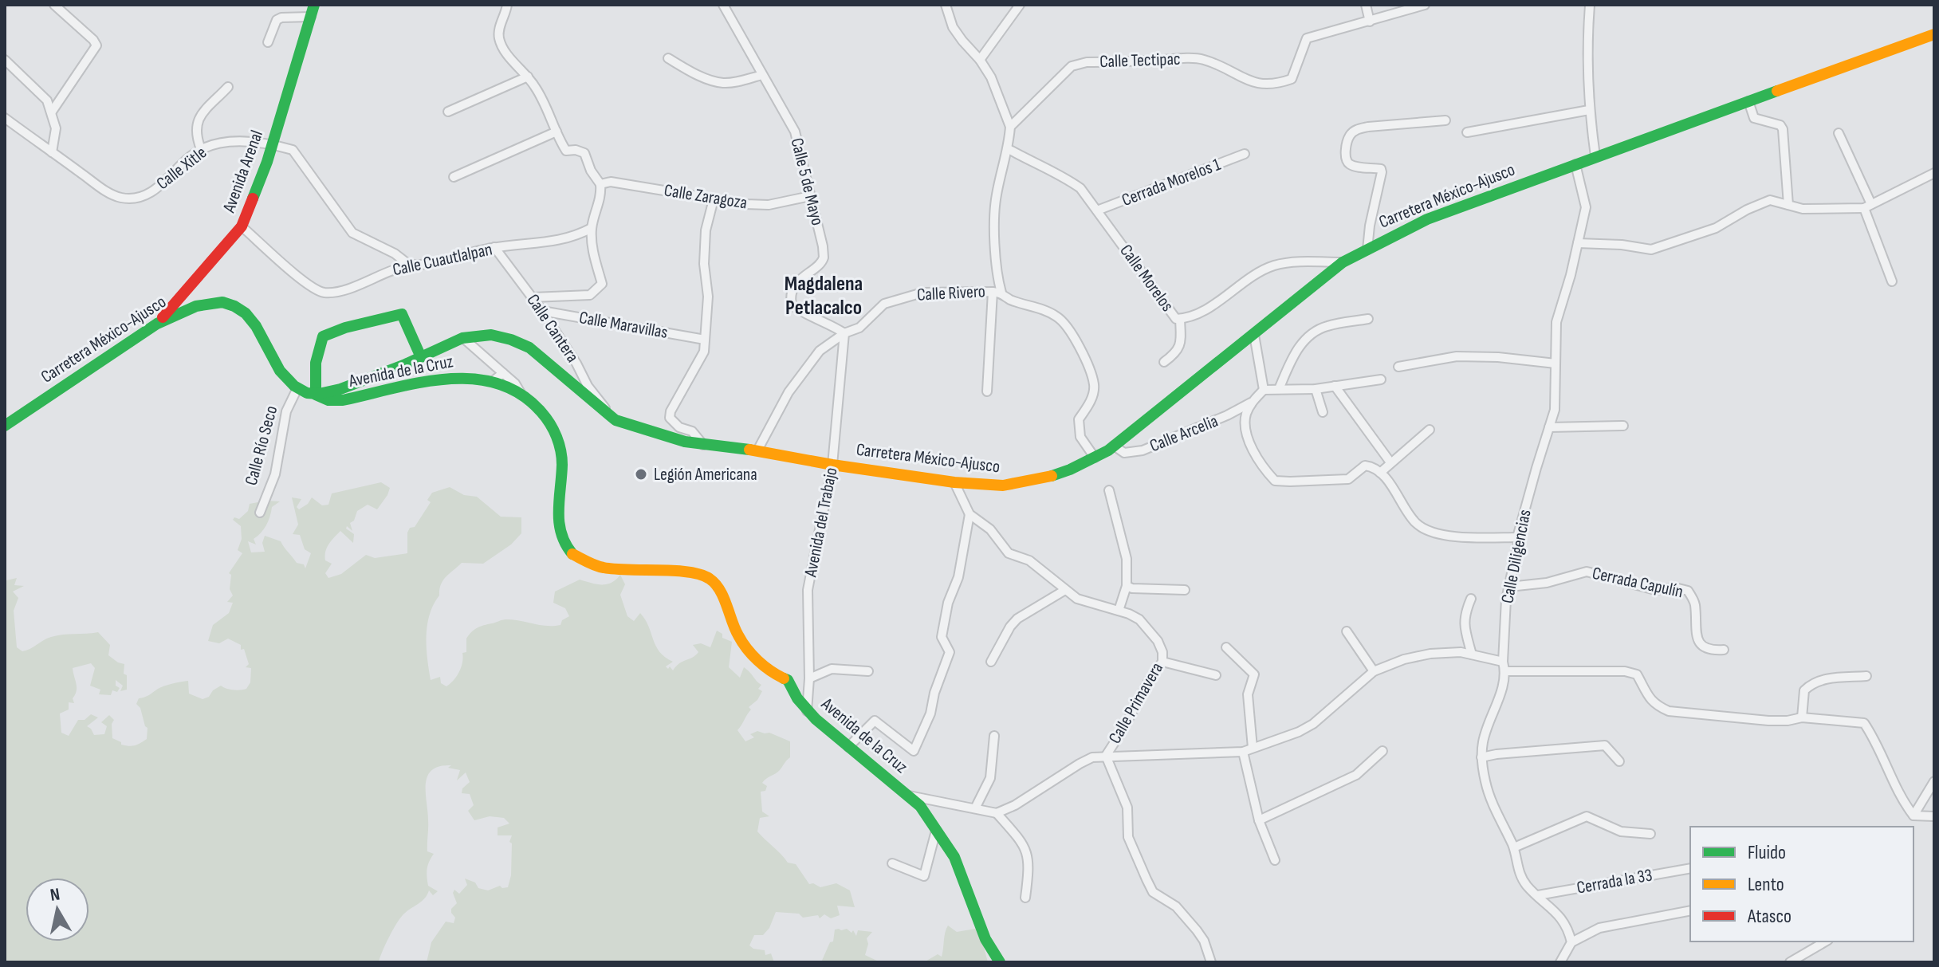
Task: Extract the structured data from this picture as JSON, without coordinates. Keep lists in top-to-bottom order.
{
  "streets": {
    "main road": ["Avenida Arenal", "Carretera México-Ajusco", "Avenida de la Cruz"],
    "street": [
      "Calle Tectipac",
      "Calle Xitle",
      "Calle 5 de Mayo",
      "Cerrada Morelos 1",
      "Calle Zaragoza",
      "Calle Cuautlalpan",
      "Calle Morelos",
      "Calle Rivero",
      "Calle Maravillas",
      "Calle Cantera",
      "Calle Arcelia",
      "Calle Río Seco",
      "Avenida del Trabajo",
      "Calle Diligencias",
      "Cerrada Capulín",
      "Calle Primavera",
      "Cerrada la 33"
    ]
  },
  "crossings": [
    ["Calle Xitle", "Avenida Arenal"],
    ["Calle Xitle", "Calle Cuautlalpan"],
    ["Avenida Arenal", "Carretera México-Ajusco"],
    ["Avenida Arenal", "Calle Cuautlalpan"],
    ["Calle 5 de Mayo", "Calle Zaragoza"],
    ["Calle 5 de Mayo", "Calle Rivero"],
    ["Calle 5 de Mayo", "Avenida del Trabajo"],
    ["Cerrada Morelos 1", "Calle Morelos"],
    ["Carretera México-Ajusco", "Calle Morelos"],
    ["Carretera México-Ajusco", "Calle Rivero"],
    ["Carretera México-Ajusco", "Calle Cantera"],
    ["Carretera México-Ajusco", "Avenida de la Cruz"],
    ["Carretera México-Ajusco", "Calle Arcelia"],
    ["Carretera México-Ajusco", "Calle Río Seco"],
    ["Carretera México-Ajusco", "Avenida del Trabajo"],
    ["Carretera México-Ajusco", "Calle Diligencias"],
    ["Carretera México-Ajusco", "Calle Primavera"],
    ["Calle Cuautlalpan", "Calle Cantera"],
    ["Calle Rivero", "Avenida del Trabajo"],
    ["Calle Maravillas", "Calle Cantera"],
    ["Avenida de la Cruz", "Avenida del Trabajo"],
    ["Calle Diligencias", "Cerrada Capulín"],
    ["Calle Diligencias", "Cerrada la 33"]
  ],
  "districts": ["Magdalena Petlacalco"],
  "places": ["Legión Americana"],
  "legend": ["Fluido", "Lento", "Atasco"],
  "north": "top"
}
